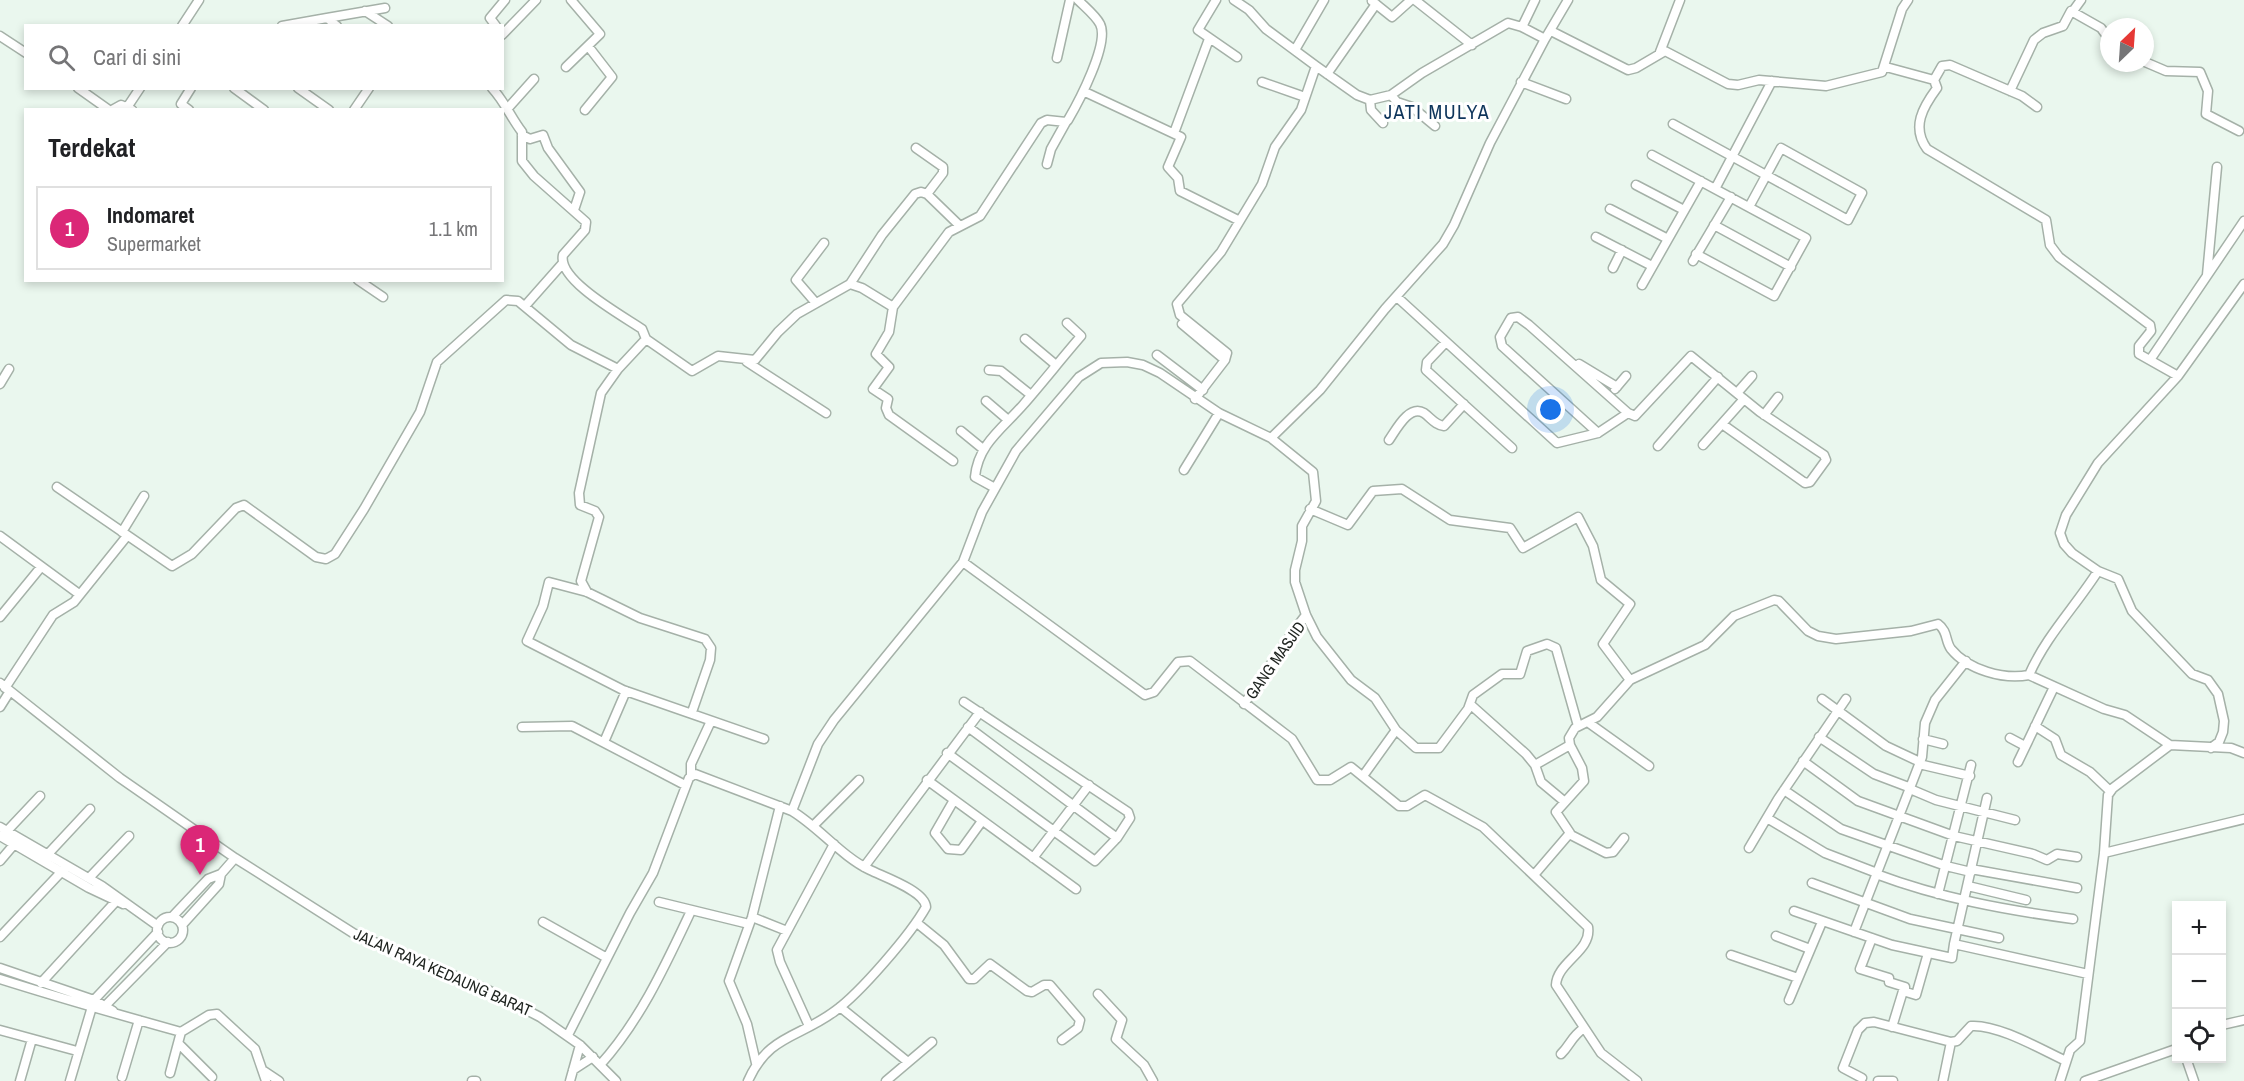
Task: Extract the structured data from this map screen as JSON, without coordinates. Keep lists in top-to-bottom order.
{
  "streets": {
    "street": ["GANG MASJID", "JALAN RAYA KEDAUNG BARAT"]
  },
  "districts": ["JATI MULYA"],
  "north": "top right",
  "page": {
    "search": "Cari di sini",
    "heading": "Terdekat",
    "list": [
      {
        "mark": "1",
        "name": "Indomaret",
        "note": "Supermarket",
        "value": "1.1 km"
      }
    ],
    "pins": "1",
    "map_buttons": ["+", "−"]
  }
}
